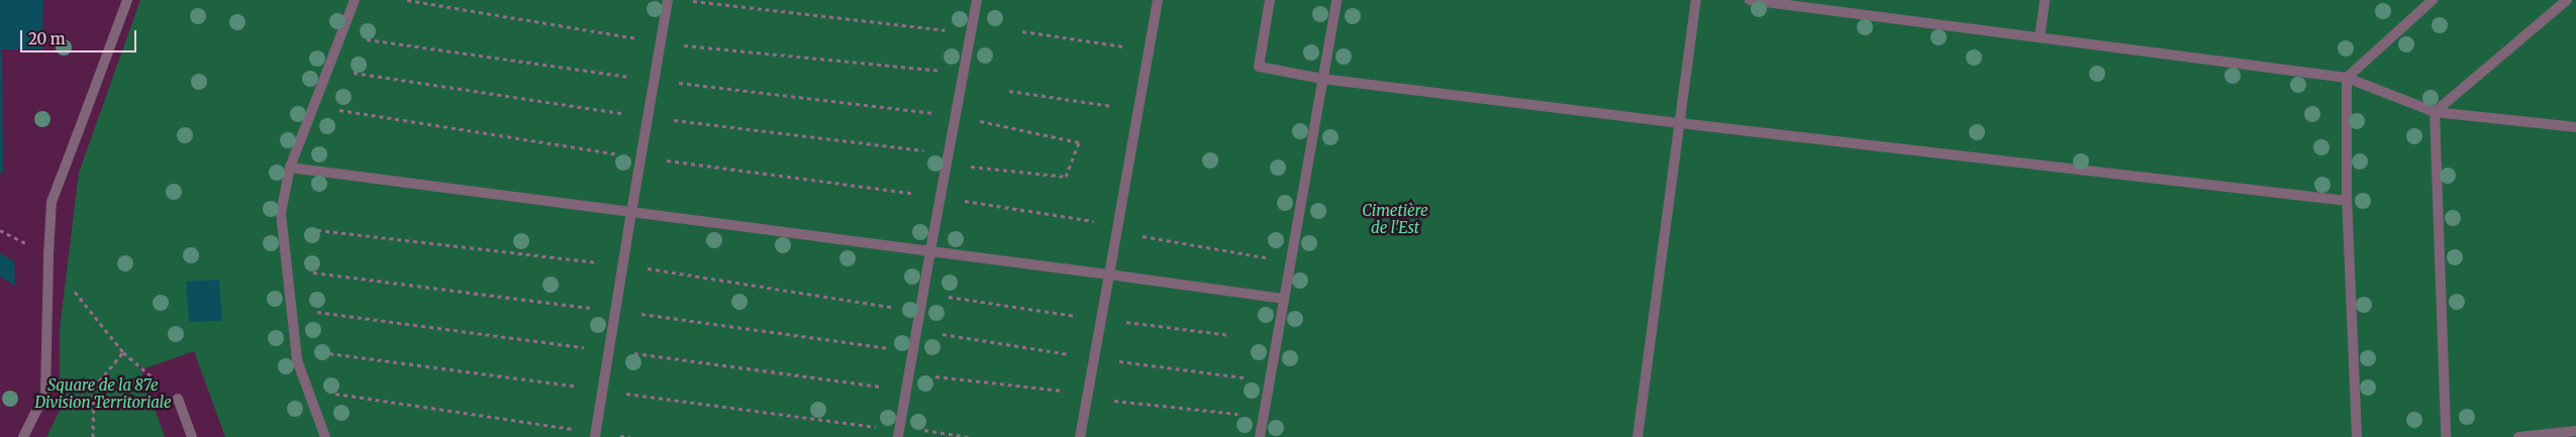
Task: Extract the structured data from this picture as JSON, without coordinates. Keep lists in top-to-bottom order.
{
  "parks": ["Cimetière de l'Est", "Square de la 87e Division Territoriale"],
  "scale_bar": "20 m"
}
